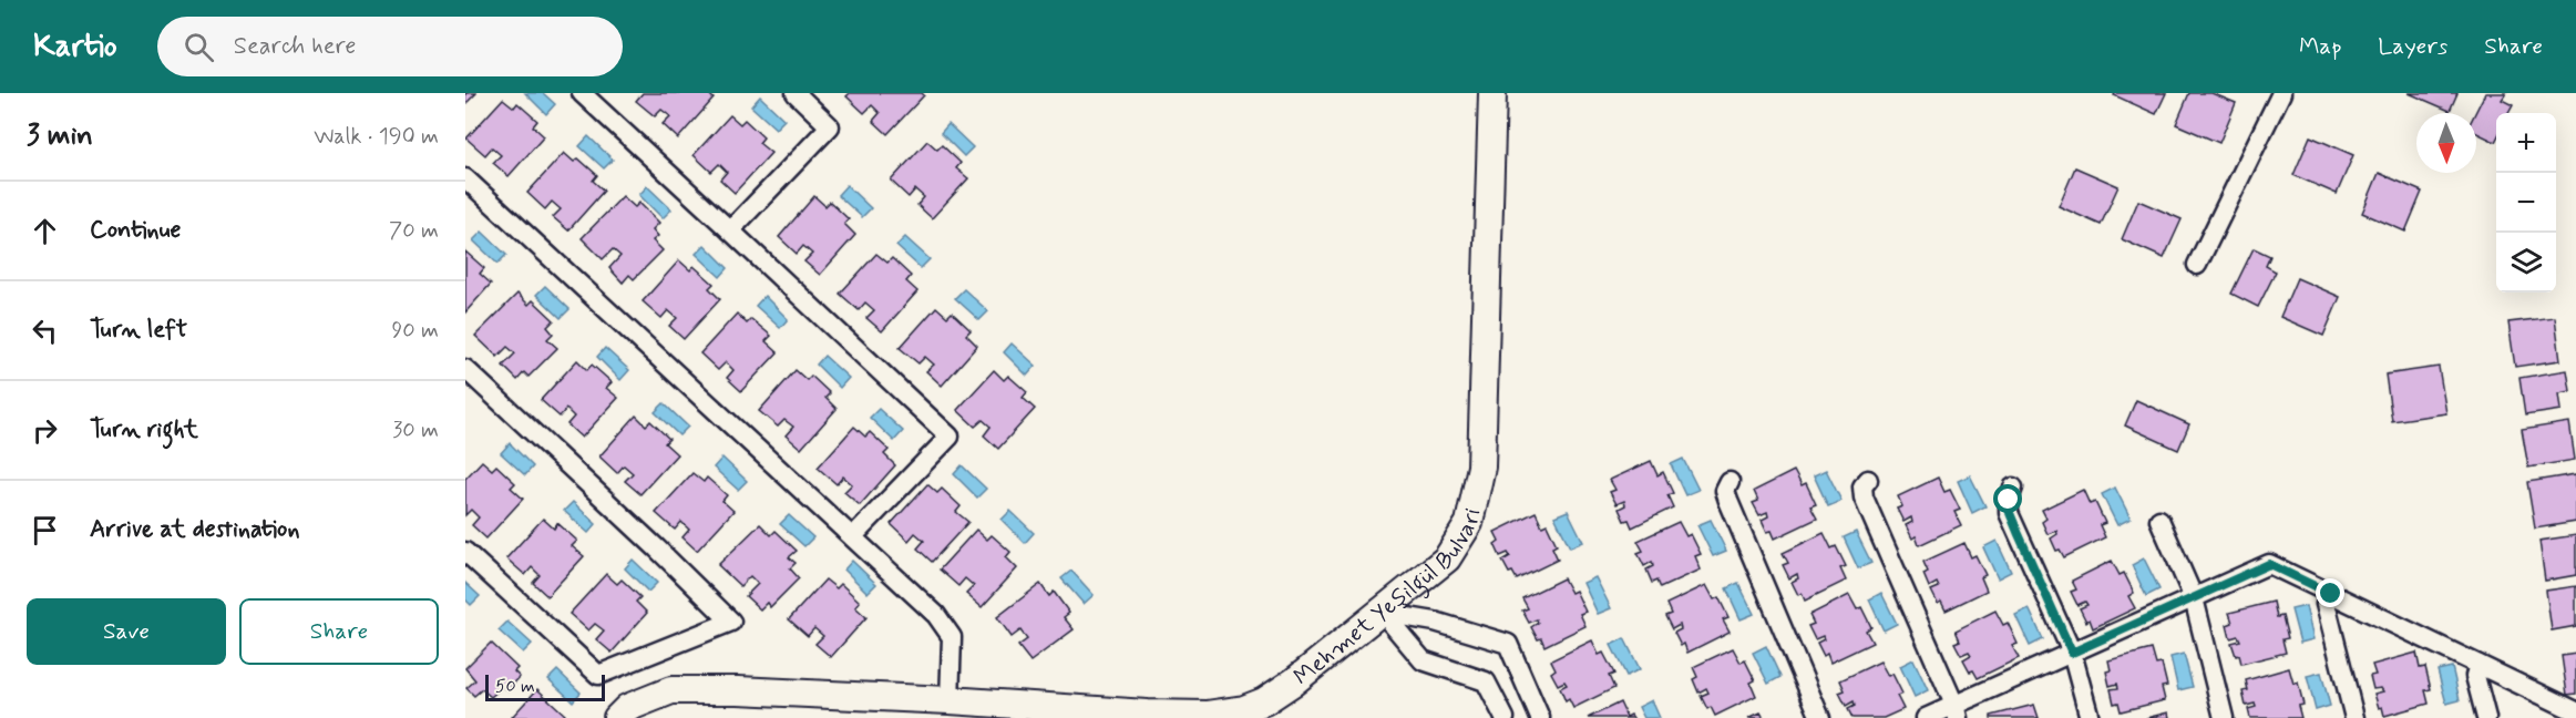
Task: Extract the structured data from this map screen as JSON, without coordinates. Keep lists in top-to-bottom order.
{
  "streets": {
    "main road": ["Mehmet Yeşilgül Bulvari"]
  },
  "scale_bar": "50 m",
  "north": "bottom",
  "page": {
    "header": "Kartio",
    "search": "Search here",
    "nav": ["Map", "Layers", "Share"],
    "heading": ["3 min", "Walk · 190 m"],
    "map_buttons": ["+", "−"],
    "list": [
      ["Continue", "70 m"],
      ["Turn left", "90 m"],
      ["Turn right", "30 m"],
      "Arrive at destination"
    ],
    "buttons": ["Save", "Share"],
    "scale": "50 m"
  }
}
